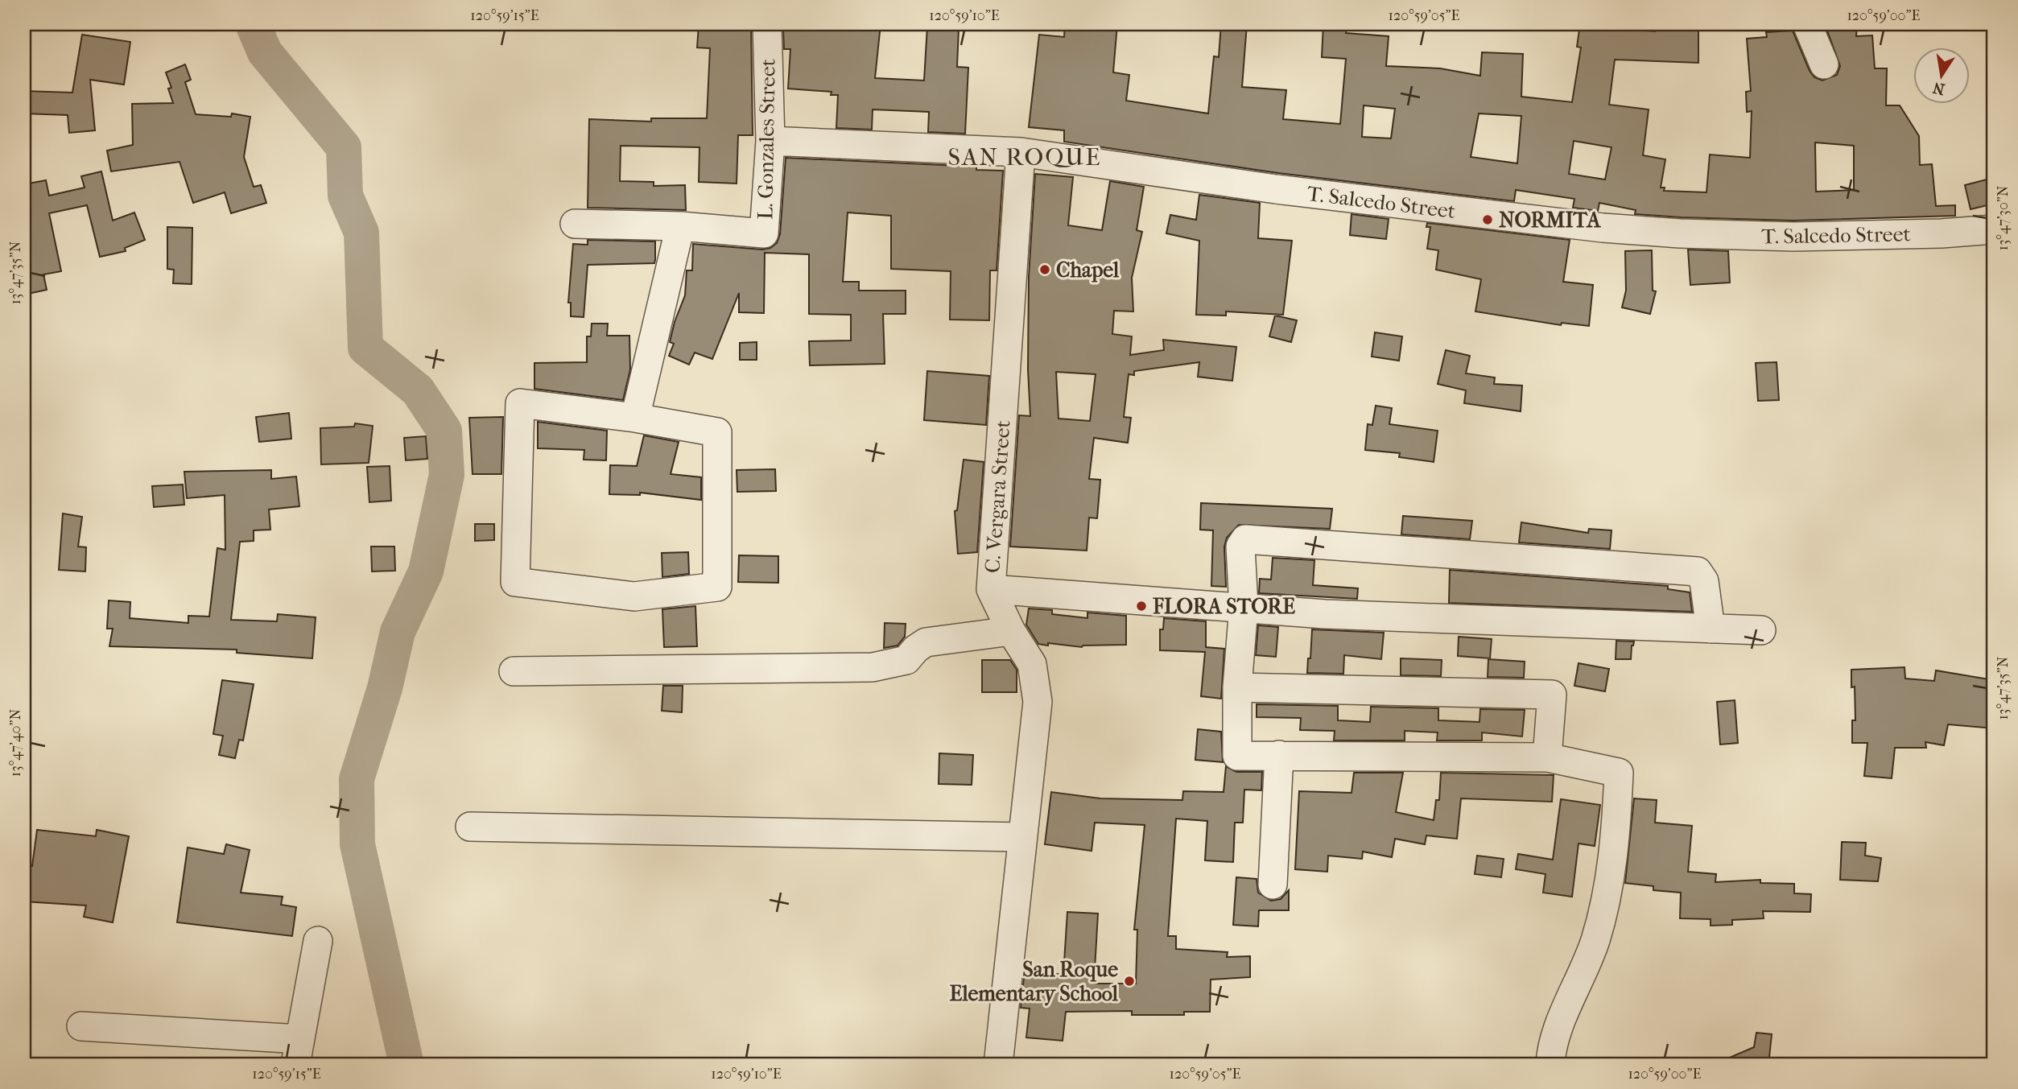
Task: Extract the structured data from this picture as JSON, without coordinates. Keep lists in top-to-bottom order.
{
  "streets": {
    "street": ["L. Gonzales Street", "T. Salcedo Street", "C. Vergara Street"]
  },
  "crossings": [
    ["L. Gonzales Street", "T. Salcedo Street"],
    ["T. Salcedo Street", "C. Vergara Street"]
  ],
  "districts": ["SAN ROQUE"],
  "places": [
    "NORMITA",
    "Chapel",
    "FLORA STORE",
    "San Roque Elementary School"
  ],
  "north": "bottom",
  "coordinates": [
    "120°59'15\"E",
    "120°59'10\"E",
    "120°59'05\"E",
    "120°59'00\"E",
    "13°47'30\"N",
    "13°47'35\"N",
    "13°47'40\"N"
  ]
}
